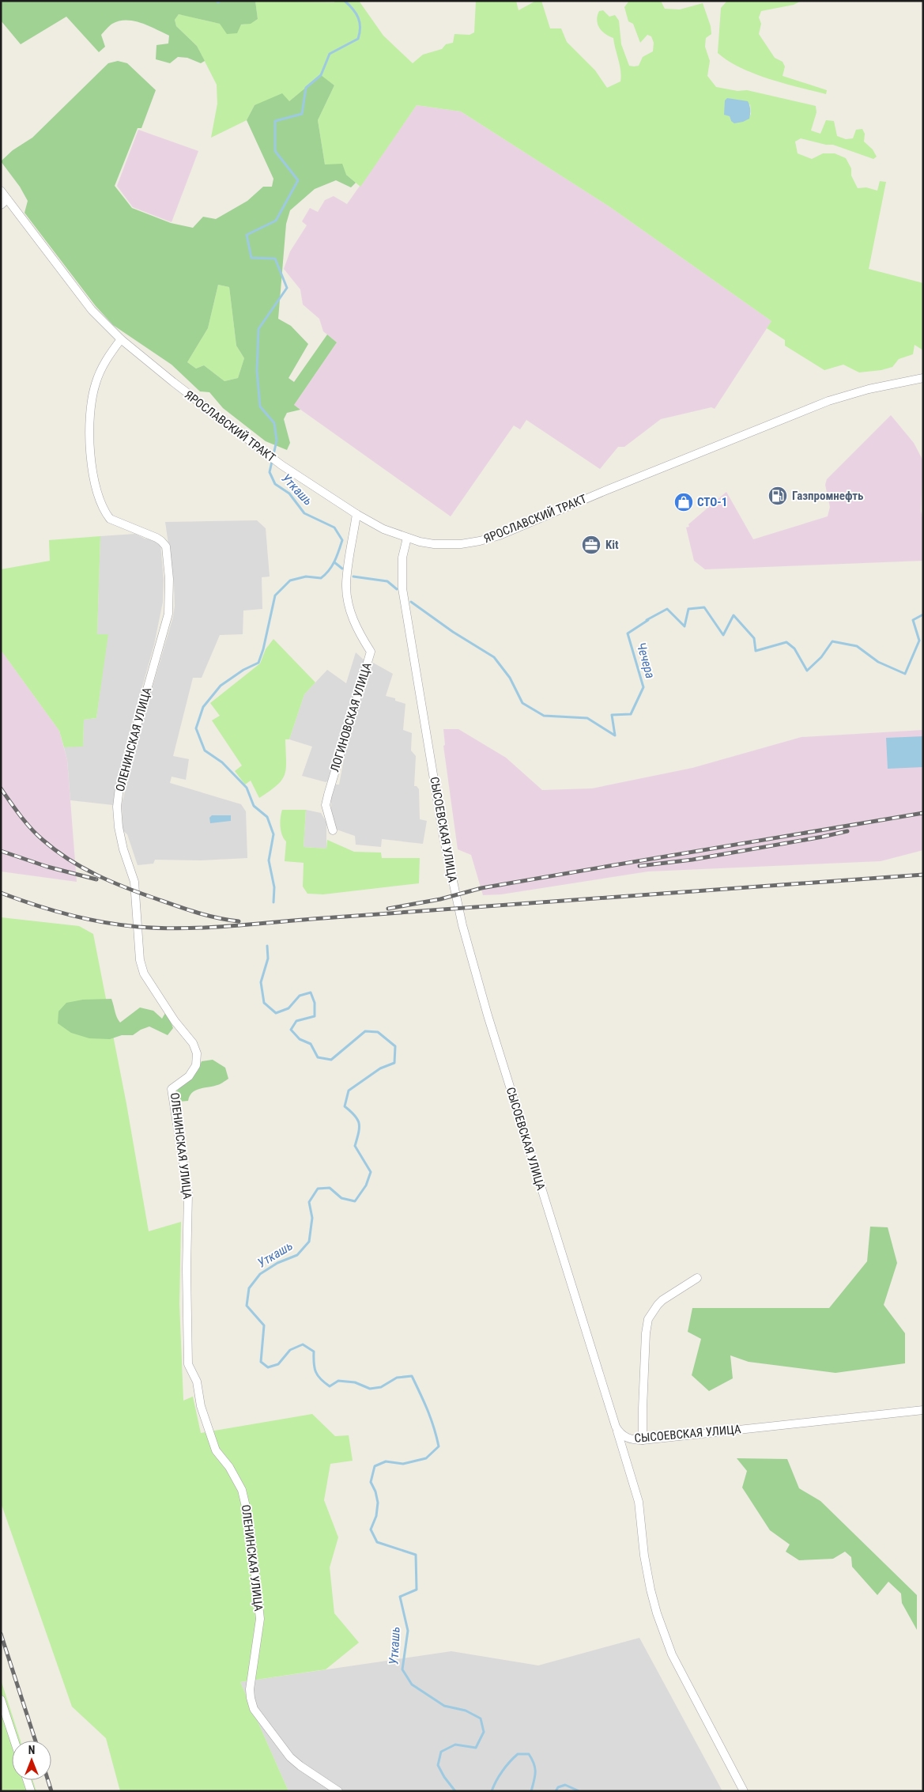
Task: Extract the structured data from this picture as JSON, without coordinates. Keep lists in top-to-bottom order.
{
  "streets": {
    "street": [
      "ЯРОСЛАВСКИЙ ТРАКТ",
      "ЛОГИНОВСКАЯ УЛИЦА",
      "ОЛЕНИНСКАЯ УЛИЦА",
      "СЫСОЕВСКАЯ УЛИЦА"
    ]
  },
  "crossings": [
    ["ЯРОСЛАВСКИЙ ТРАКТ", "ЛОГИНОВСКАЯ УЛИЦА"],
    ["ЯРОСЛАВСКИЙ ТРАКТ", "ОЛЕНИНСКАЯ УЛИЦА"],
    ["ЯРОСЛАВСКИЙ ТРАКТ", "СЫСОЕВСКАЯ УЛИЦА"]
  ],
  "water": ["Уткашь", "Чечера"],
  "places": {
    "fuel station": ["Газпромнефть"],
    "shop": ["СТО-1"],
    "office": ["Kit"]
  },
  "north": "top"
}
